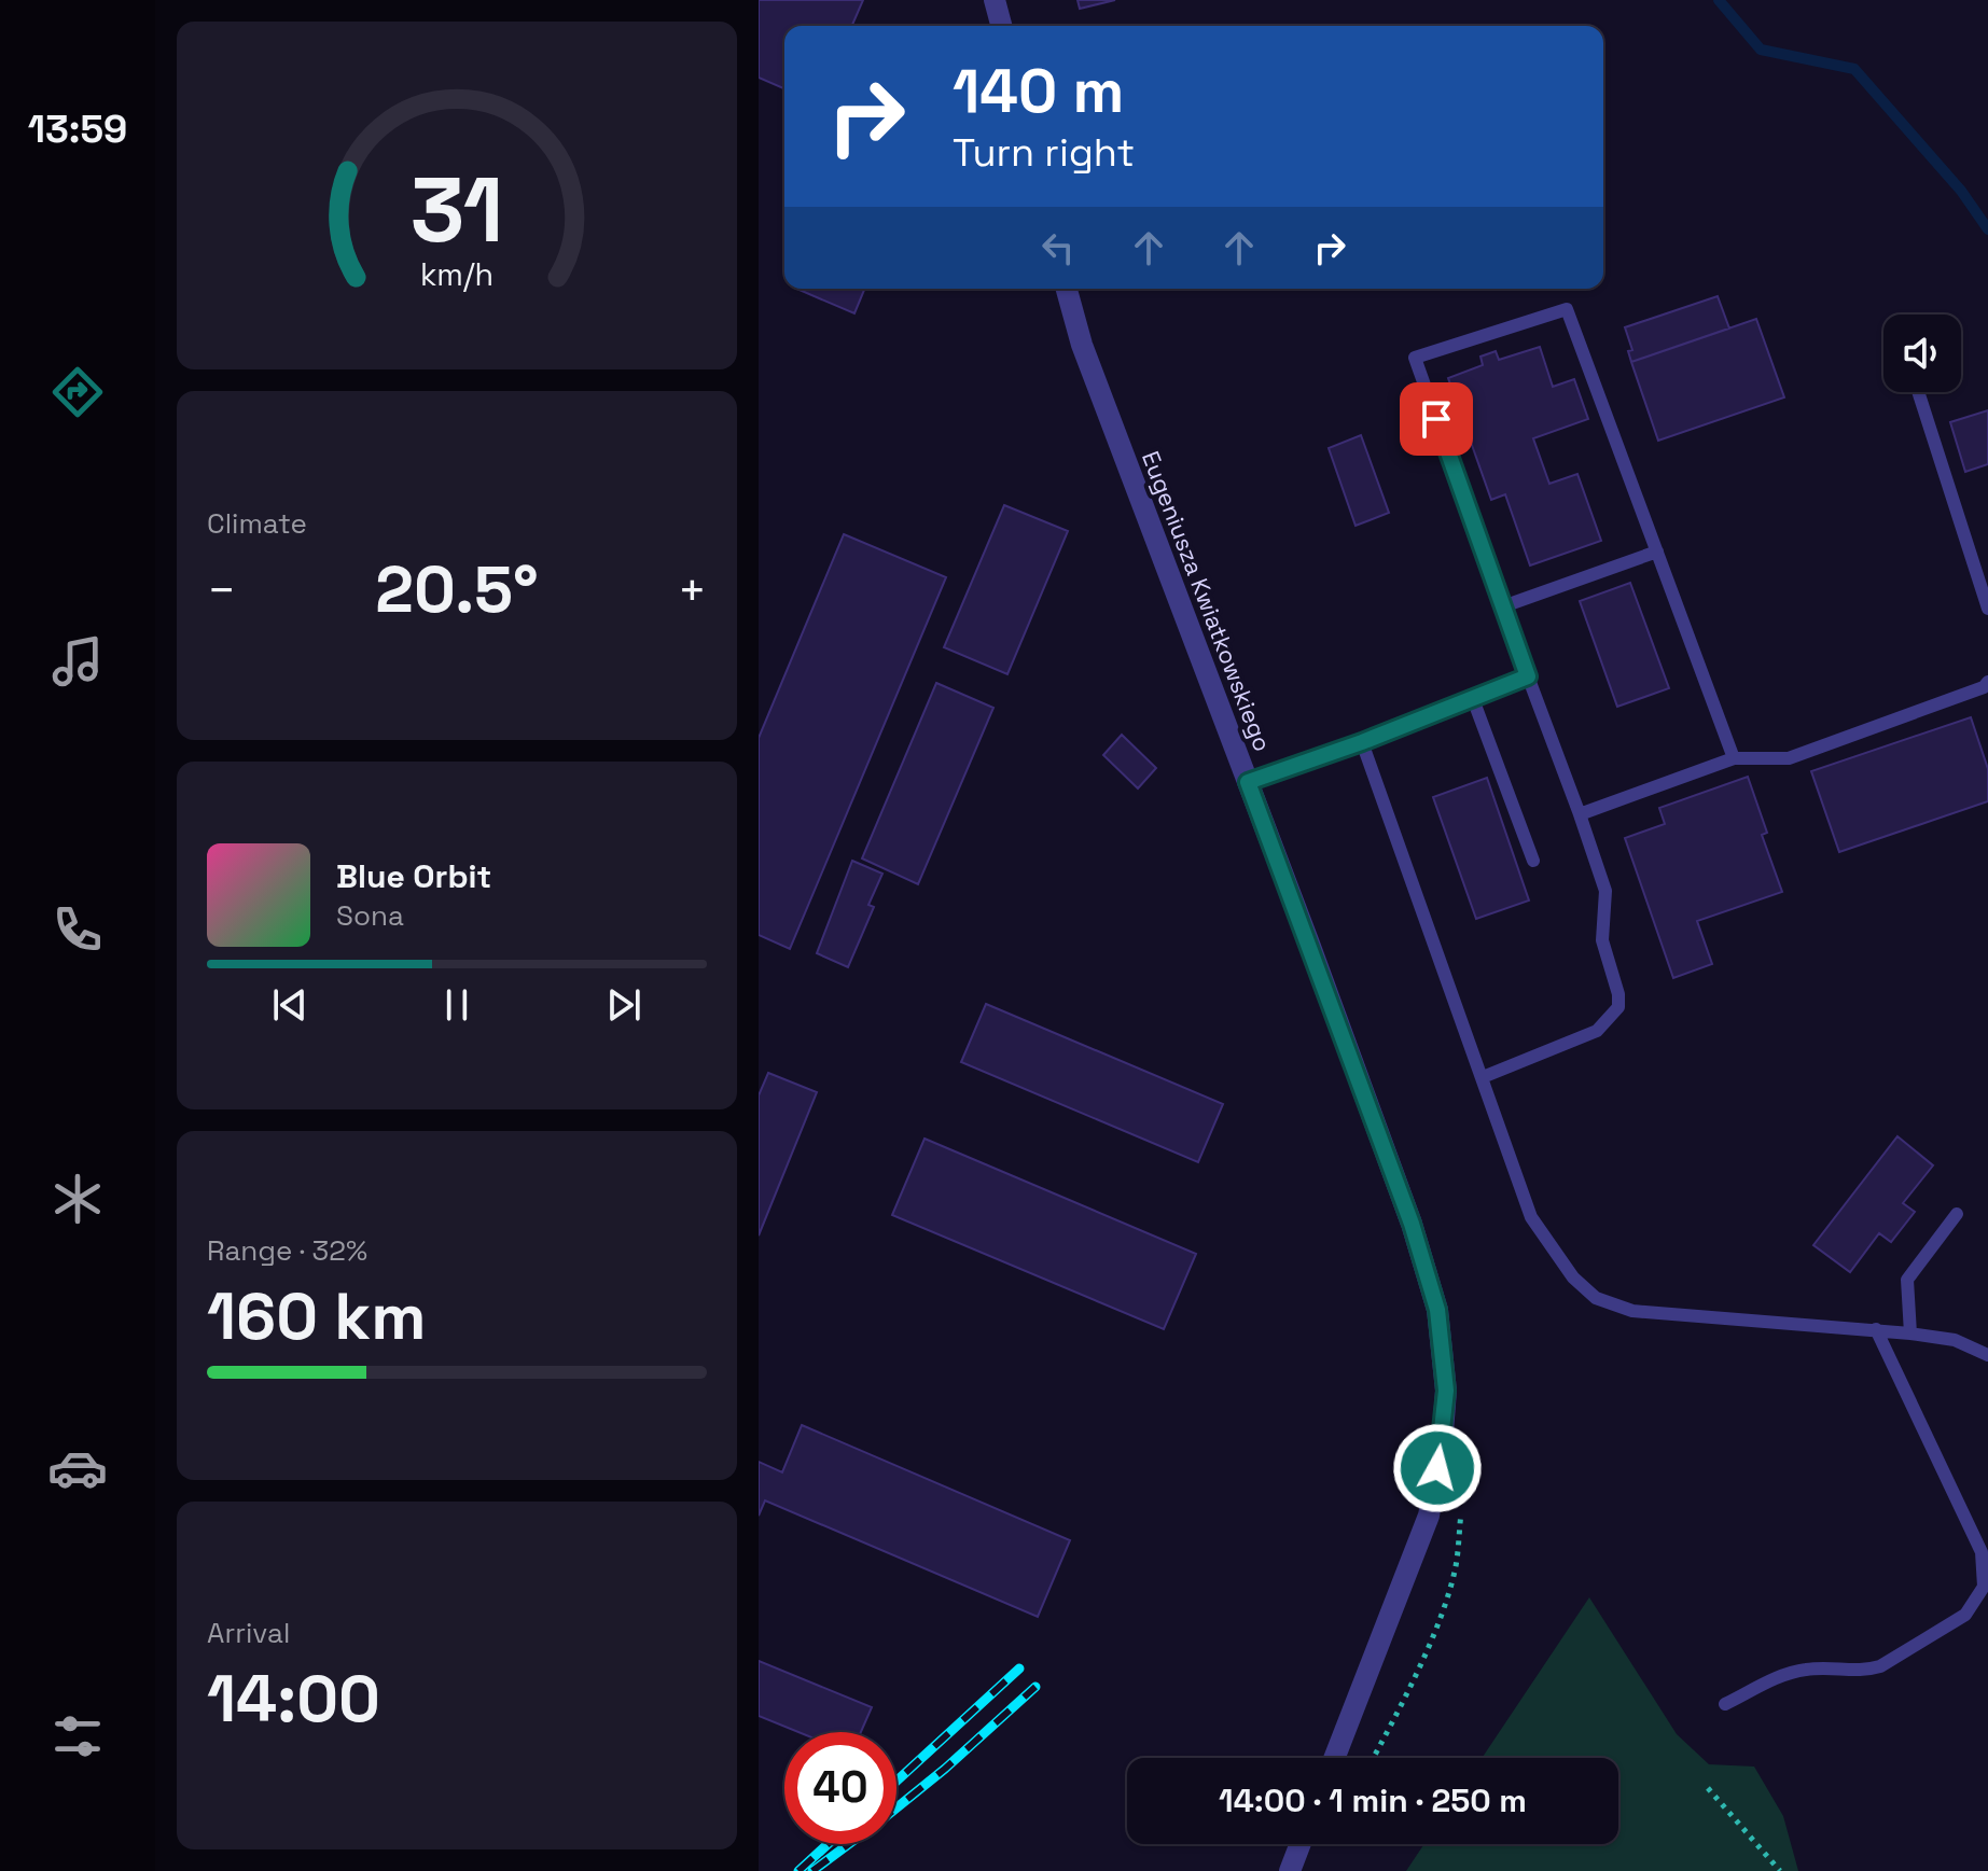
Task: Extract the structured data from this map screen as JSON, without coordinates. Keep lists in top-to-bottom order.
{
  "streets": {
    "street": ["Eugeniusza Kwiatkowskiego"]
  },
  "page": {
    "tabs": "13:59",
    "turn": ["140 m", "Turn right"],
    "tile": [
      "Climate",
      ["Range · 32%", "160 km"],
      ["Arrival", "14:00"]
    ],
    "heat": ["−", "20.5°", "+"],
    "song": ["Blue Orbit", "Sona"],
    "limit": "40",
    "trip": "14:00 · 1 min · 250 m",
    "gauge": ["31", "km/h"]
  }
}
